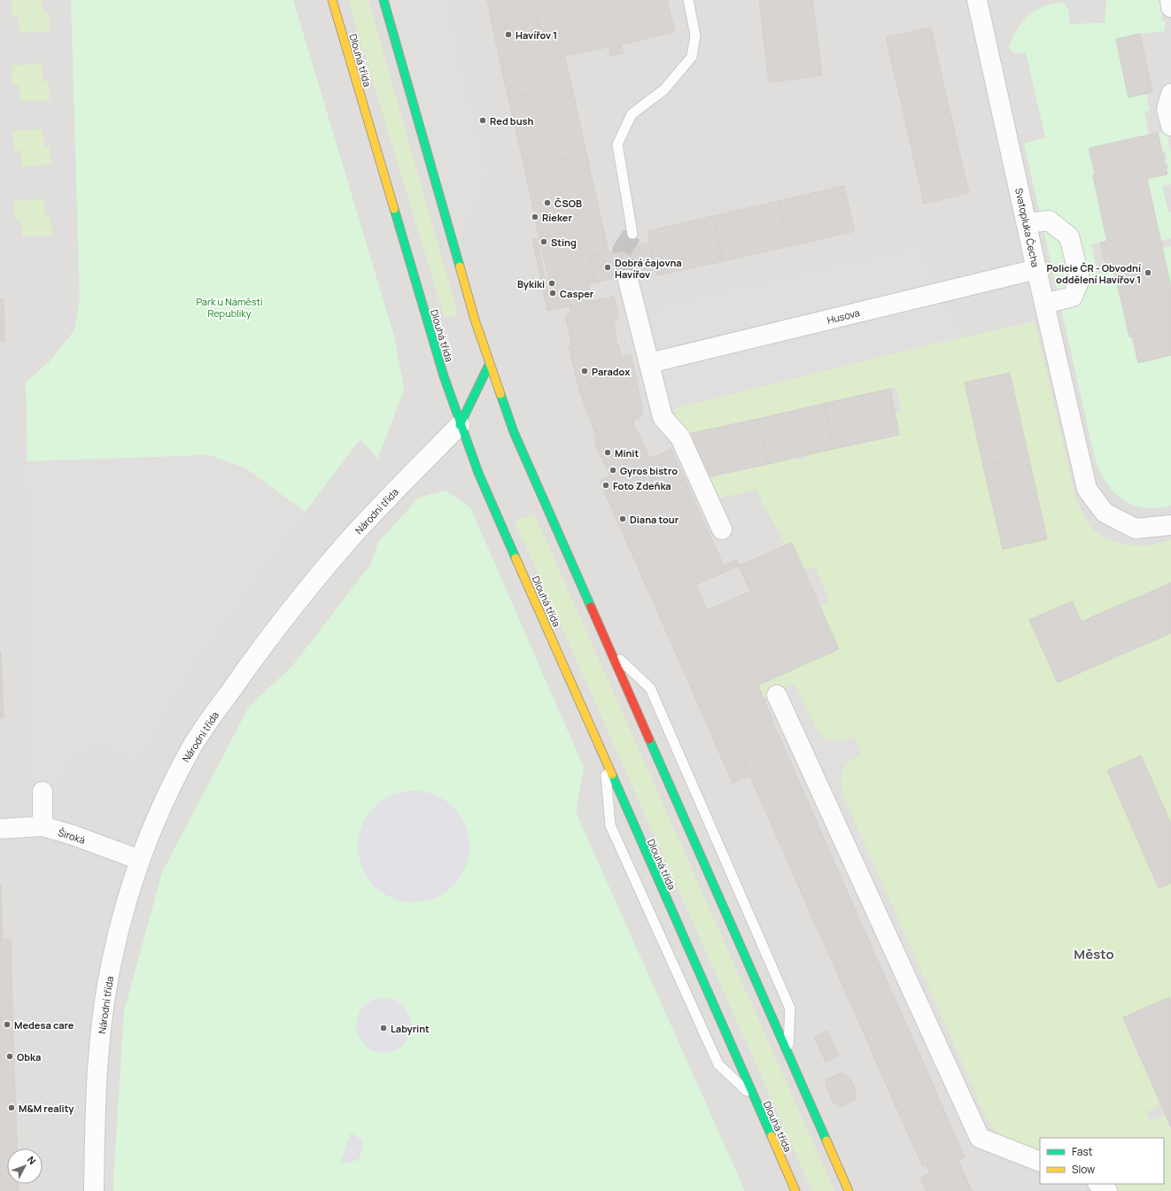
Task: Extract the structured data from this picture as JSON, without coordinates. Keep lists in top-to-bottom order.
{
  "streets": {
    "main road": ["Dlouhá třída", "Národní třída"],
    "street": ["Svatopluka Čecha", "Husova", "Široká"]
  },
  "crossings": [
    ["Dlouhá třída", "Národní třída"],
    ["Svatopluka Čecha", "Husova"],
    ["Národní třída", "Široká"]
  ],
  "districts": ["Město"],
  "parks": ["Park u Náměstí Republiky"],
  "places": [
    "Havířov 1",
    "Red bush",
    "ČSOB",
    "Rieker",
    "Sting",
    "Dobrá čajovna Havířov",
    "Policie ČR - Obvodní oddělení Havířov 1",
    "Bykiki",
    "Casper",
    "Paradox",
    "Minit",
    "Gyros bistro",
    "Foto Zdeňka",
    "Diana tour",
    "Medesa care",
    "Labyrint",
    "Obka",
    "M&M reality"
  ],
  "legend": ["Fast", "Slow"],
  "north": "top right"
}
